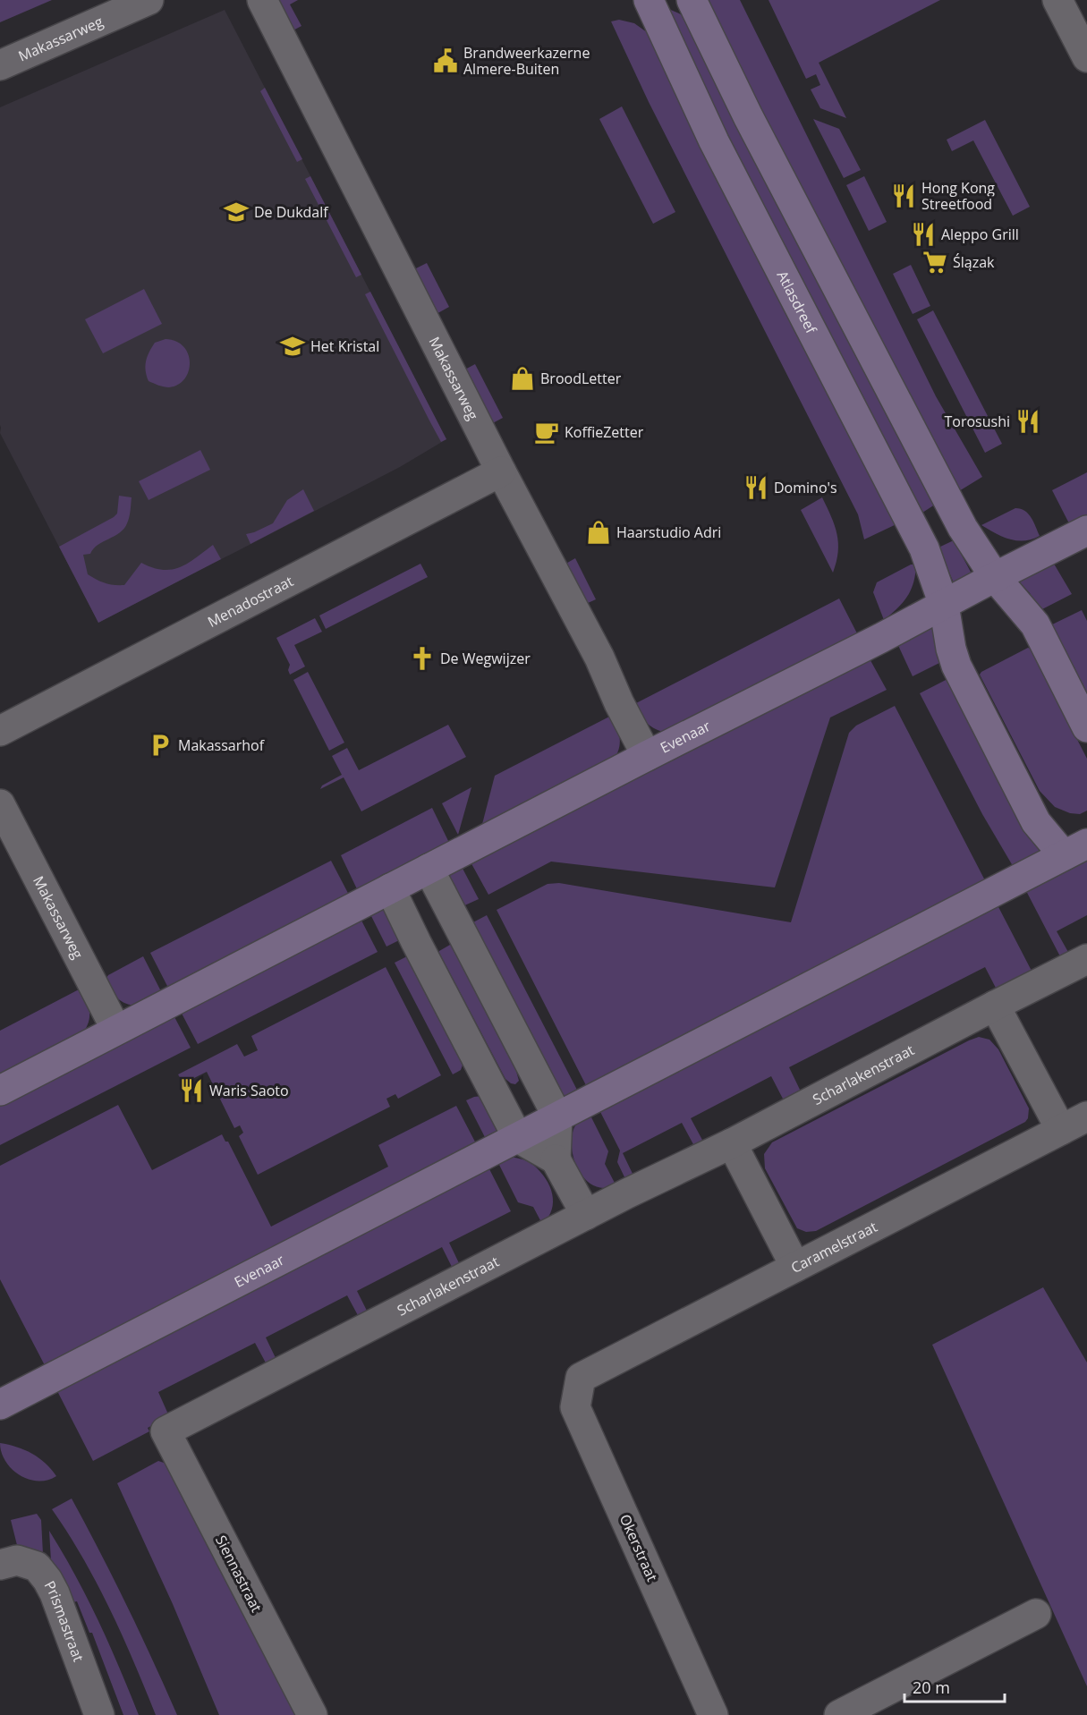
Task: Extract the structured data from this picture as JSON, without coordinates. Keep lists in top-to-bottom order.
{
  "streets": {
    "main road": ["Atlasdreef", "Evenaar"],
    "street": [
      "Makassarweg",
      "Menadostraat",
      "Scharlakenstraat",
      "Caramelstraat",
      "Okerstraat",
      "Siennastraat",
      "Prismastraat"
    ]
  },
  "crossings": [
    ["Makassarweg", "Menadostraat"],
    ["Makassarweg", "Evenaar"],
    ["Atlasdreef", "Evenaar"],
    ["Scharlakenstraat", "Siennastraat"],
    ["Caramelstraat", "Okerstraat"]
  ],
  "places": {
    "public building": ["Brandweerkazerne Almere-Buiten"],
    "restaurant": [
      "Hong Kong Streetfood",
      "Aleppo Grill",
      "Torosushi",
      "Domino's",
      "Waris Saoto"
    ],
    "school or university": ["De Dukdalf", "Het Kristal"],
    "supermarket": ["Ślązak"],
    "shop": ["BroodLetter", "Haarstudio Adri"],
    "cafe": ["KoffieZetter"],
    "church": ["De Wegwijzer"],
    "parking": ["Makassarhof"]
  },
  "scale_bar": "20 m"
}
